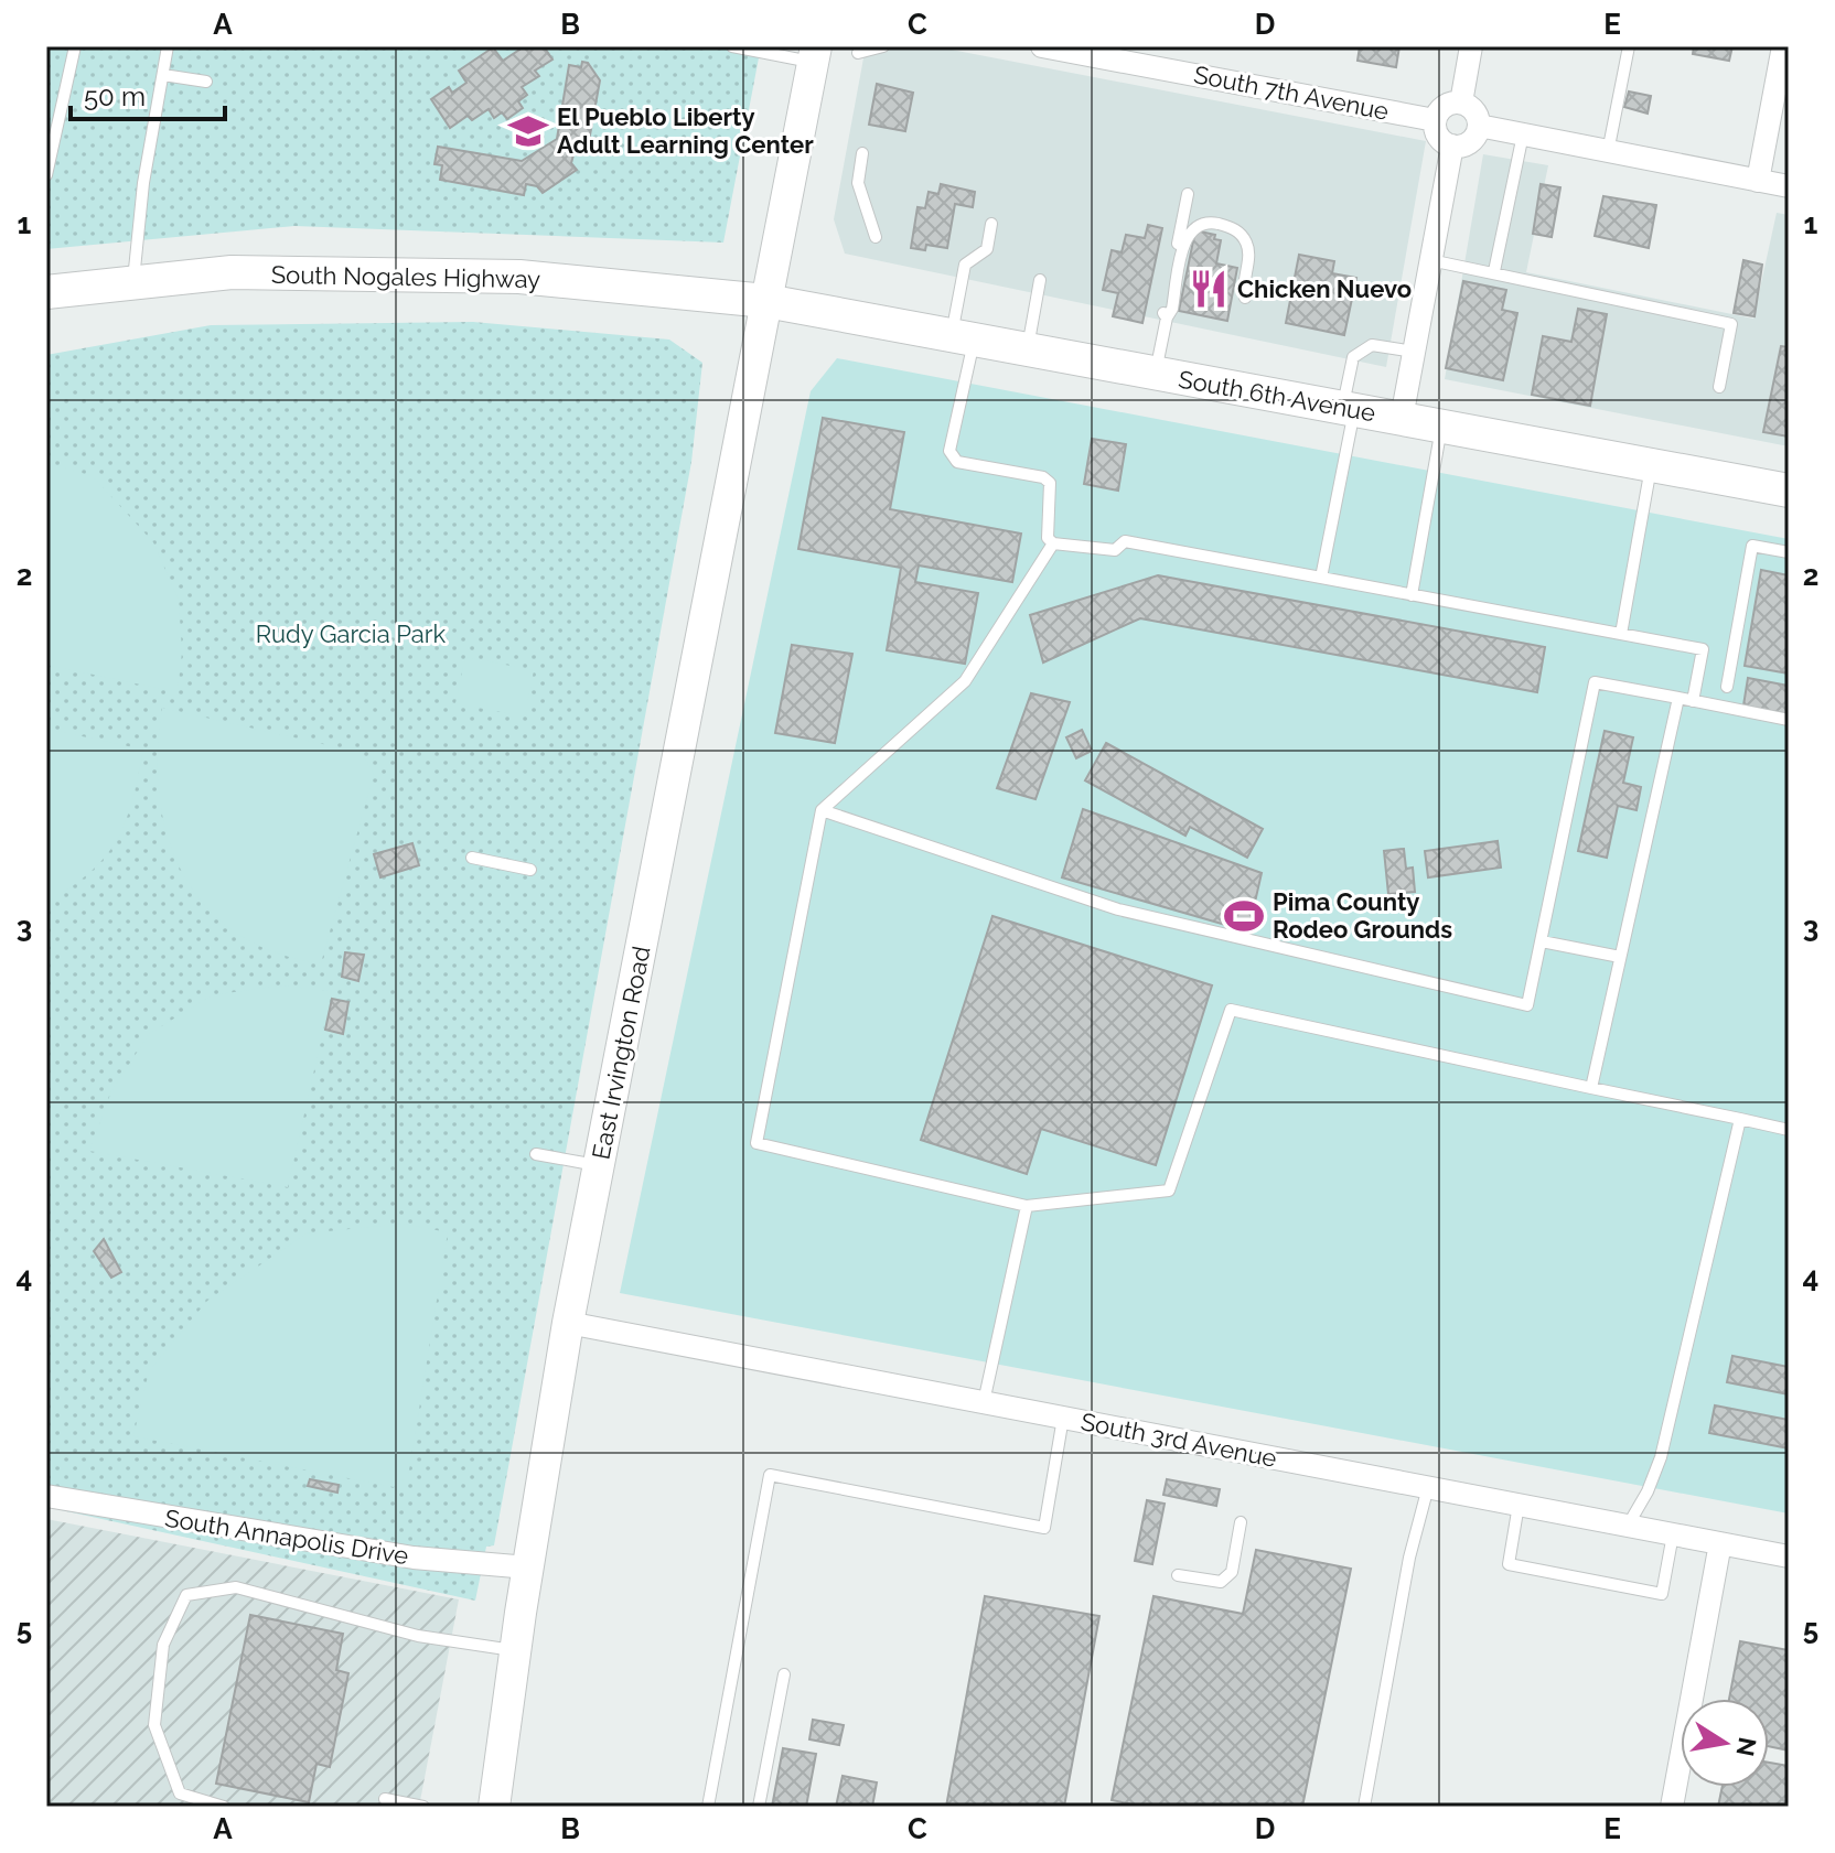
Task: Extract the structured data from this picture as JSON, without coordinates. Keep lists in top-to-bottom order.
{
  "streets": {
    "main road": ["South Nogales Highway", "South 6th Avenue", "East Irvington Road"],
    "street": ["South 7th Avenue", "South 3rd Avenue", "South Annapolis Drive"]
  },
  "crossings": [
    ["South Nogales Highway", "South 6th Avenue"],
    ["South Nogales Highway", "East Irvington Road"],
    ["South 6th Avenue", "East Irvington Road"],
    ["East Irvington Road", "South 3rd Avenue"],
    ["East Irvington Road", "South Annapolis Drive"]
  ],
  "parks": ["Rudy Garcia Park"],
  "places": {
    "school or university": ["El Pueblo Liberty Adult Learning Center"],
    "restaurant": ["Chicken Nuevo"],
    "sports": ["Pima County Rodeo Grounds"]
  },
  "scale_bar": "50 m",
  "north": "right",
  "grid": {
    "columns": [
      "A",
      "B",
      "C",
      "D",
      "E"
    ],
    "rows": [
      "1",
      "2",
      "3",
      "4",
      "5"
    ]
  }
}
